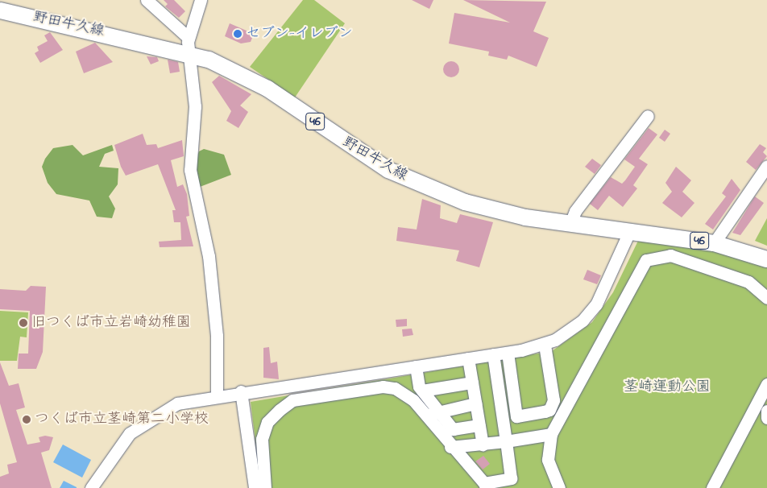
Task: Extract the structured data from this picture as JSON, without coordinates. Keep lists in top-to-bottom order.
{
  "streets": {
    "main road": ["野田牛久線", "46"]
  },
  "parks": ["茎崎運動公園"],
  "places": ["セブン-イレブン", "旧つくば市立岩崎幼稚園", "つくば市立茎崎第二小学校"]
}
